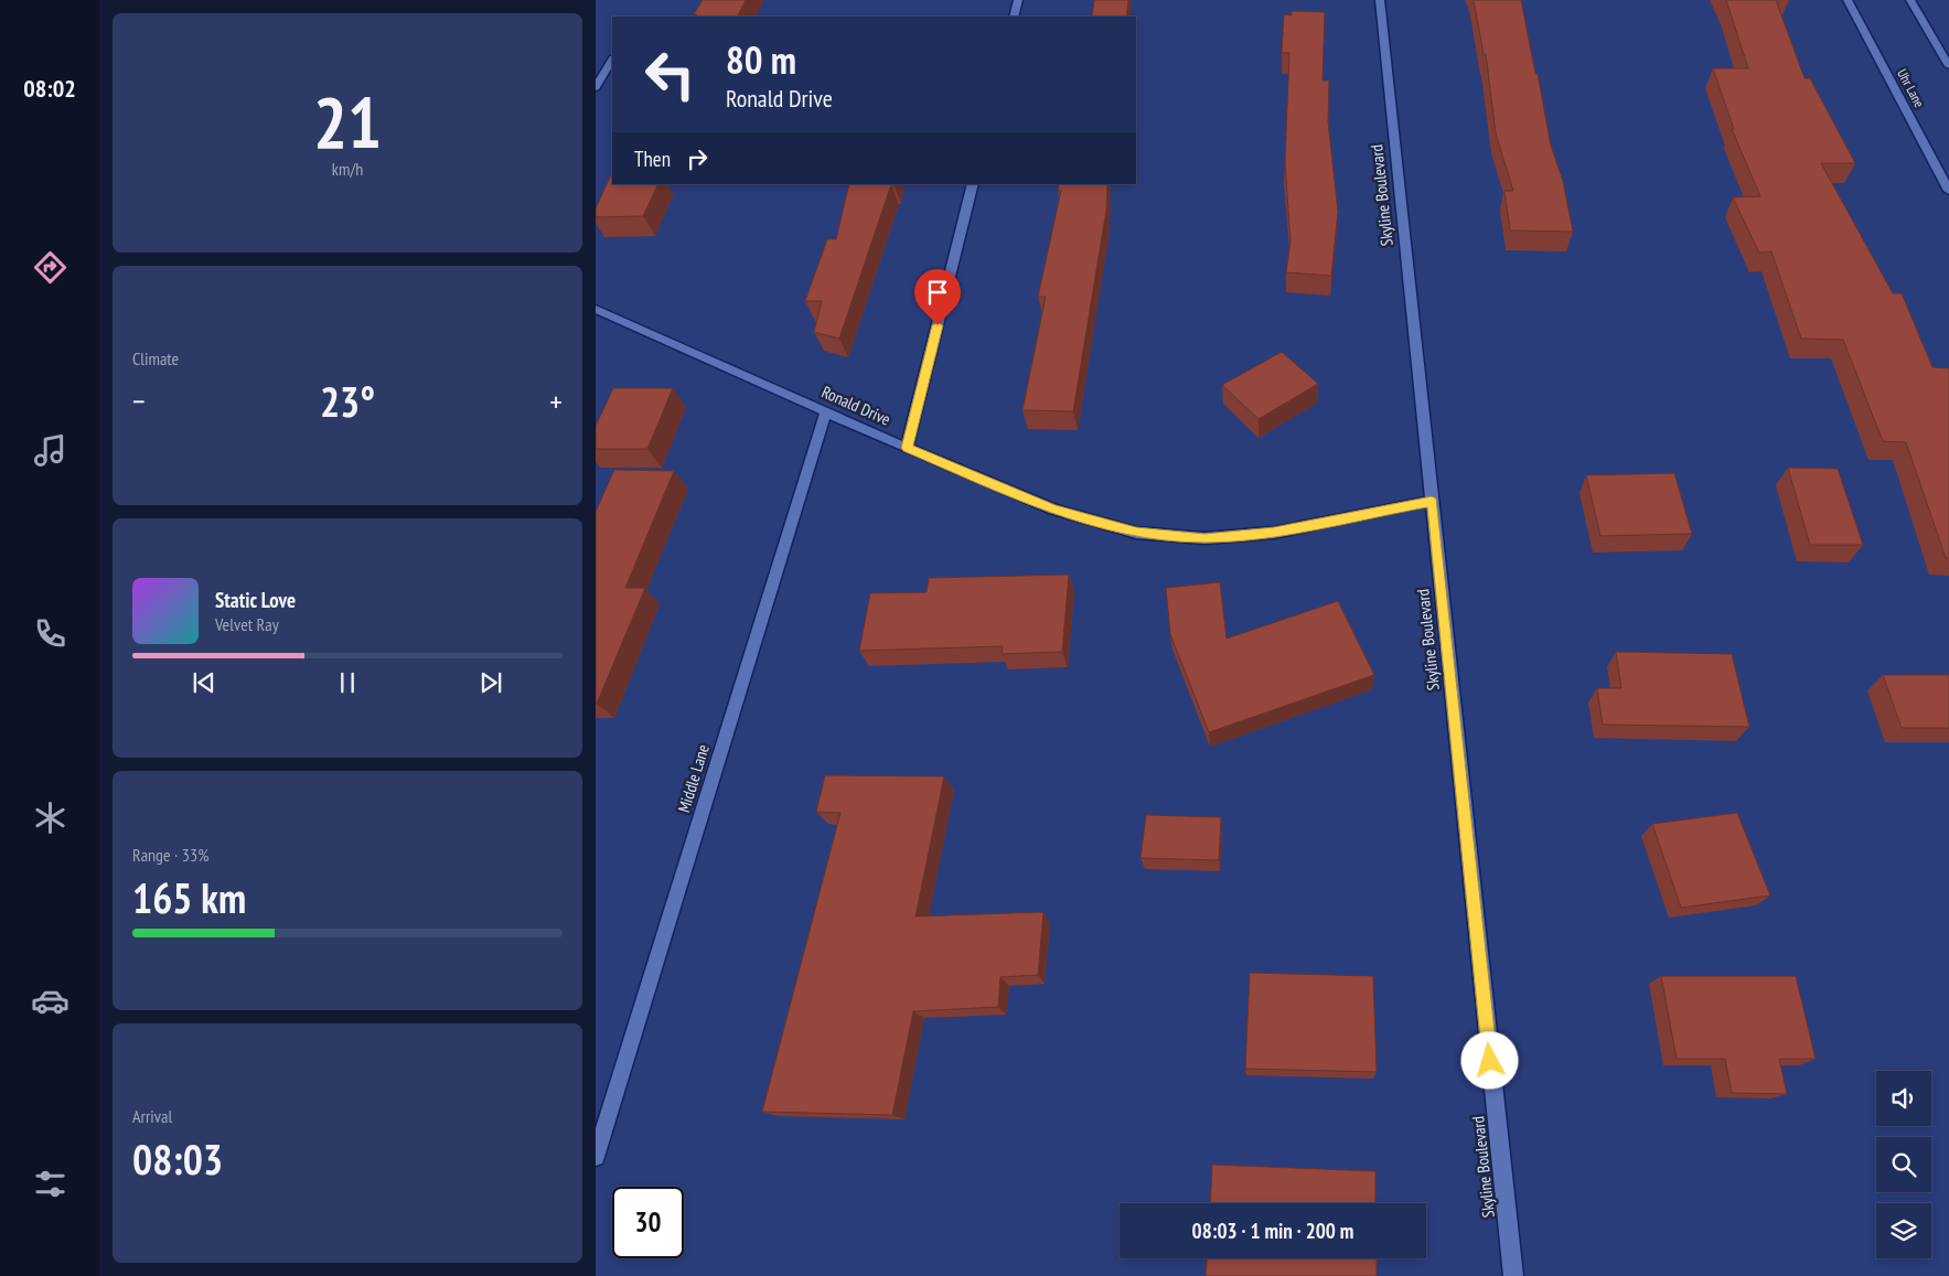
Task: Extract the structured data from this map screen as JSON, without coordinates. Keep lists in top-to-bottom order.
{
  "streets": {
    "street": [
      "Uhr Lane",
      "Skyline Boulevard",
      "Ronald Drive",
      "Middle Lane"
    ]
  },
  "crossings": [
    ["Skyline Boulevard", "Ronald Drive"],
    ["Ronald Drive", "Middle Lane"]
  ],
  "page": {
    "tabs": "08:02",
    "tile": [
      ["21", "km/h"],
      "Climate",
      ["Range · 33%", "165 km"],
      ["Arrival", "08:03"]
    ],
    "turn": ["80 m", "Ronald Drive"],
    "then": "Then",
    "heat": ["−", "23°", "+"],
    "song": ["Static Love", "Velvet Ray"],
    "limit": "30",
    "trip": "08:03 · 1 min · 200 m"
  }
}
